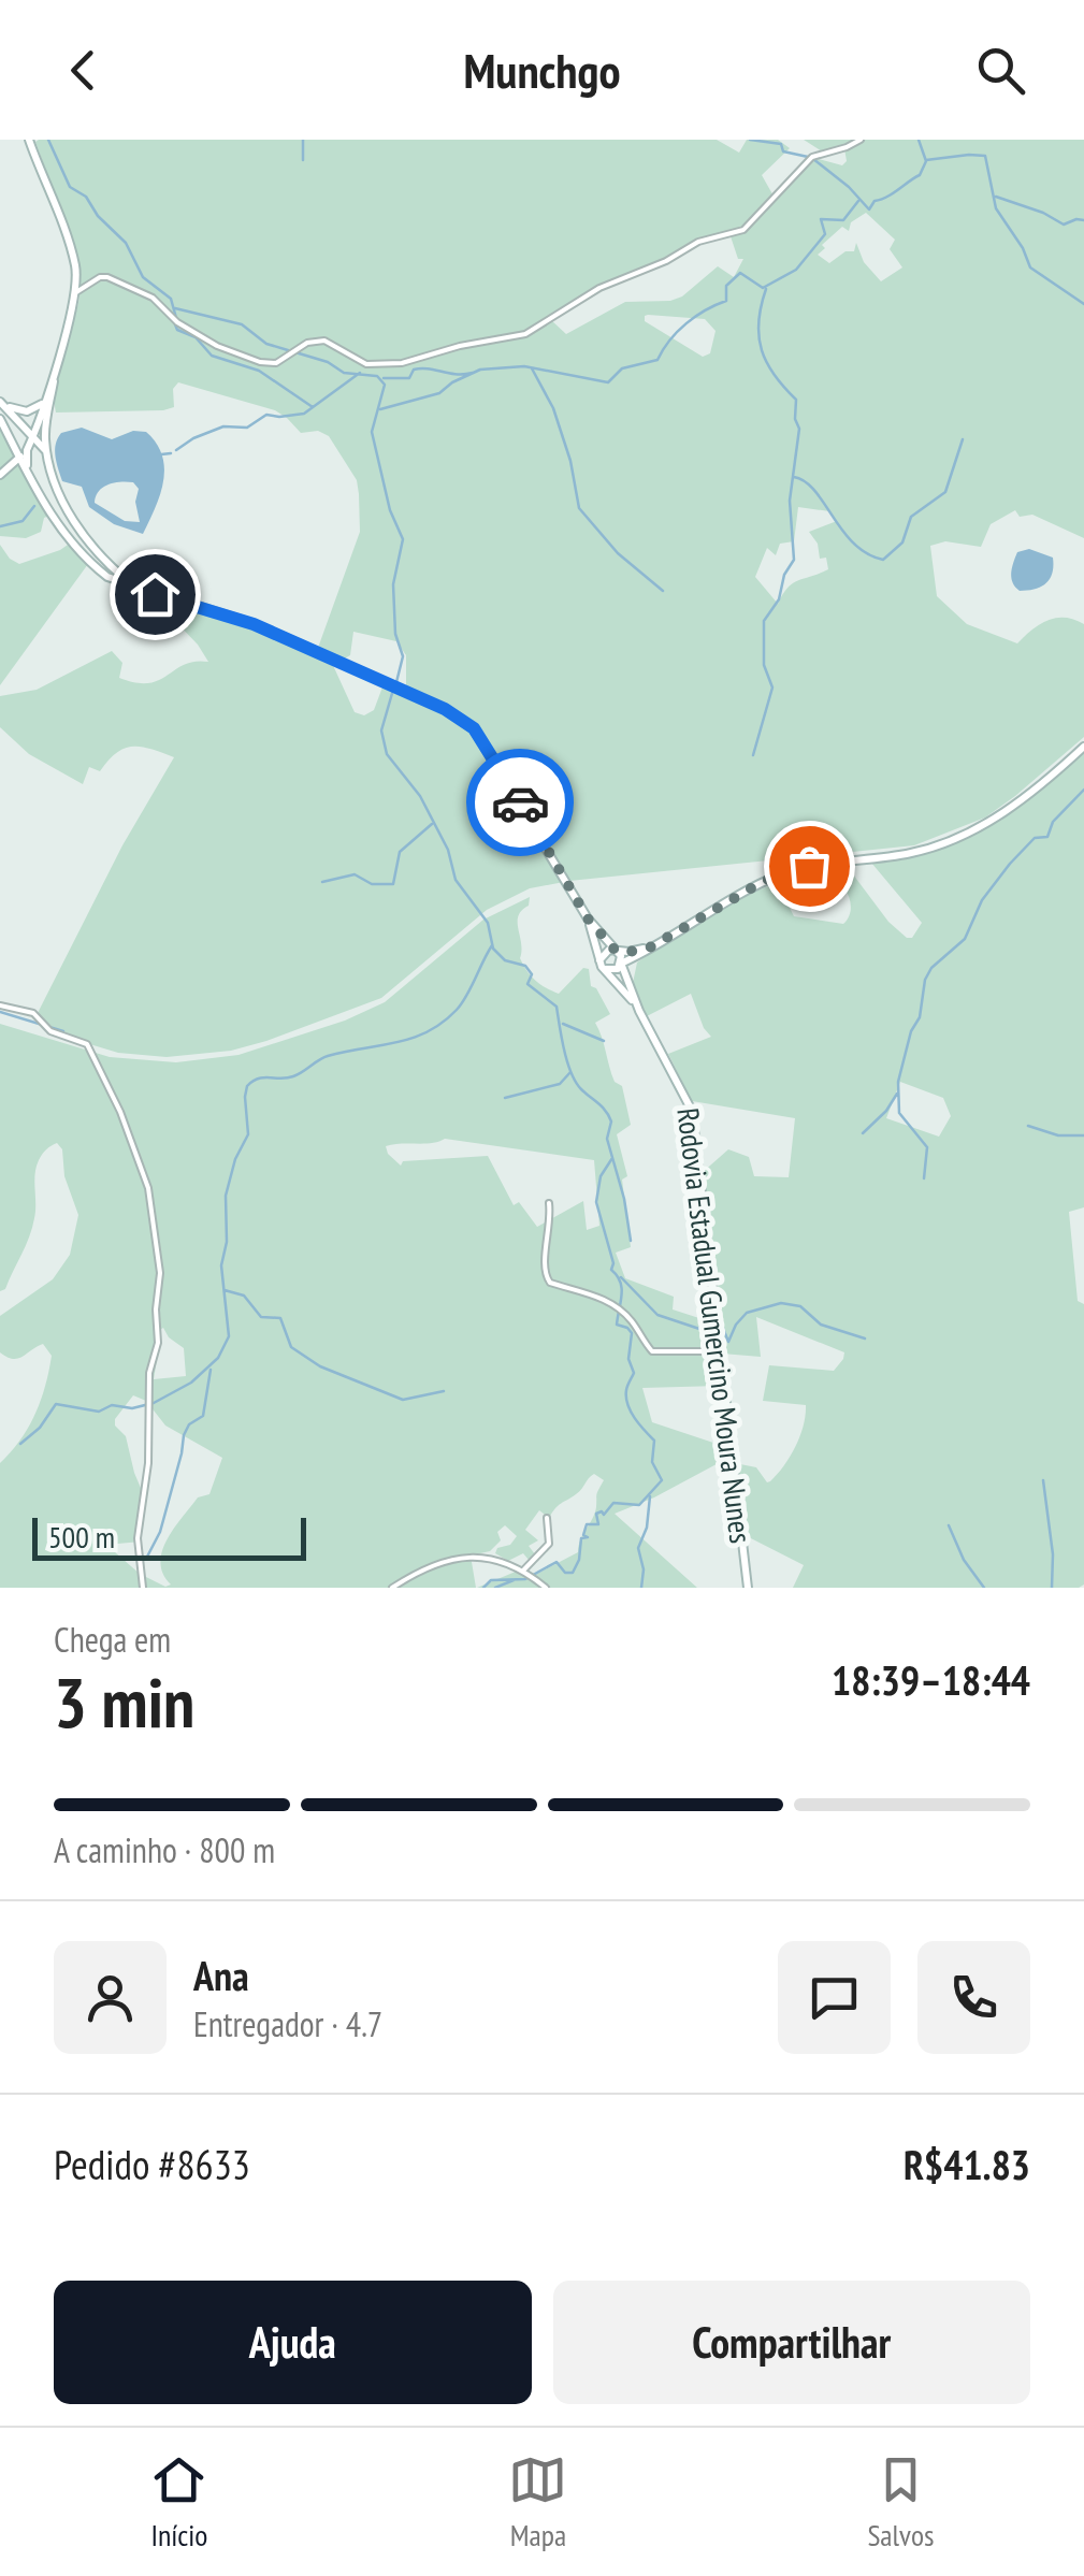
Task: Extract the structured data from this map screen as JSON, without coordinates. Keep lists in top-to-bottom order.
{
  "streets": {
    "main road": ["Rodovia Estadual Gumercino Moura Nunes"]
  },
  "scale_bar": "500 m",
  "page": {
    "header": "Munchgo",
    "scale": "500 m",
    "heading": ["3 min", "Chega em", "18:39–18:44"],
    "panel": [
      "Ana",
      "Entregador · 4.7",
      "Pedido #8633",
      "R$41.83"
    ],
    "bar": "A caminho · 800 m",
    "buttons": ["Ajuda", "Compartilhar"],
    "tabs": ["Início", "Mapa", "Salvos"]
  }
}
